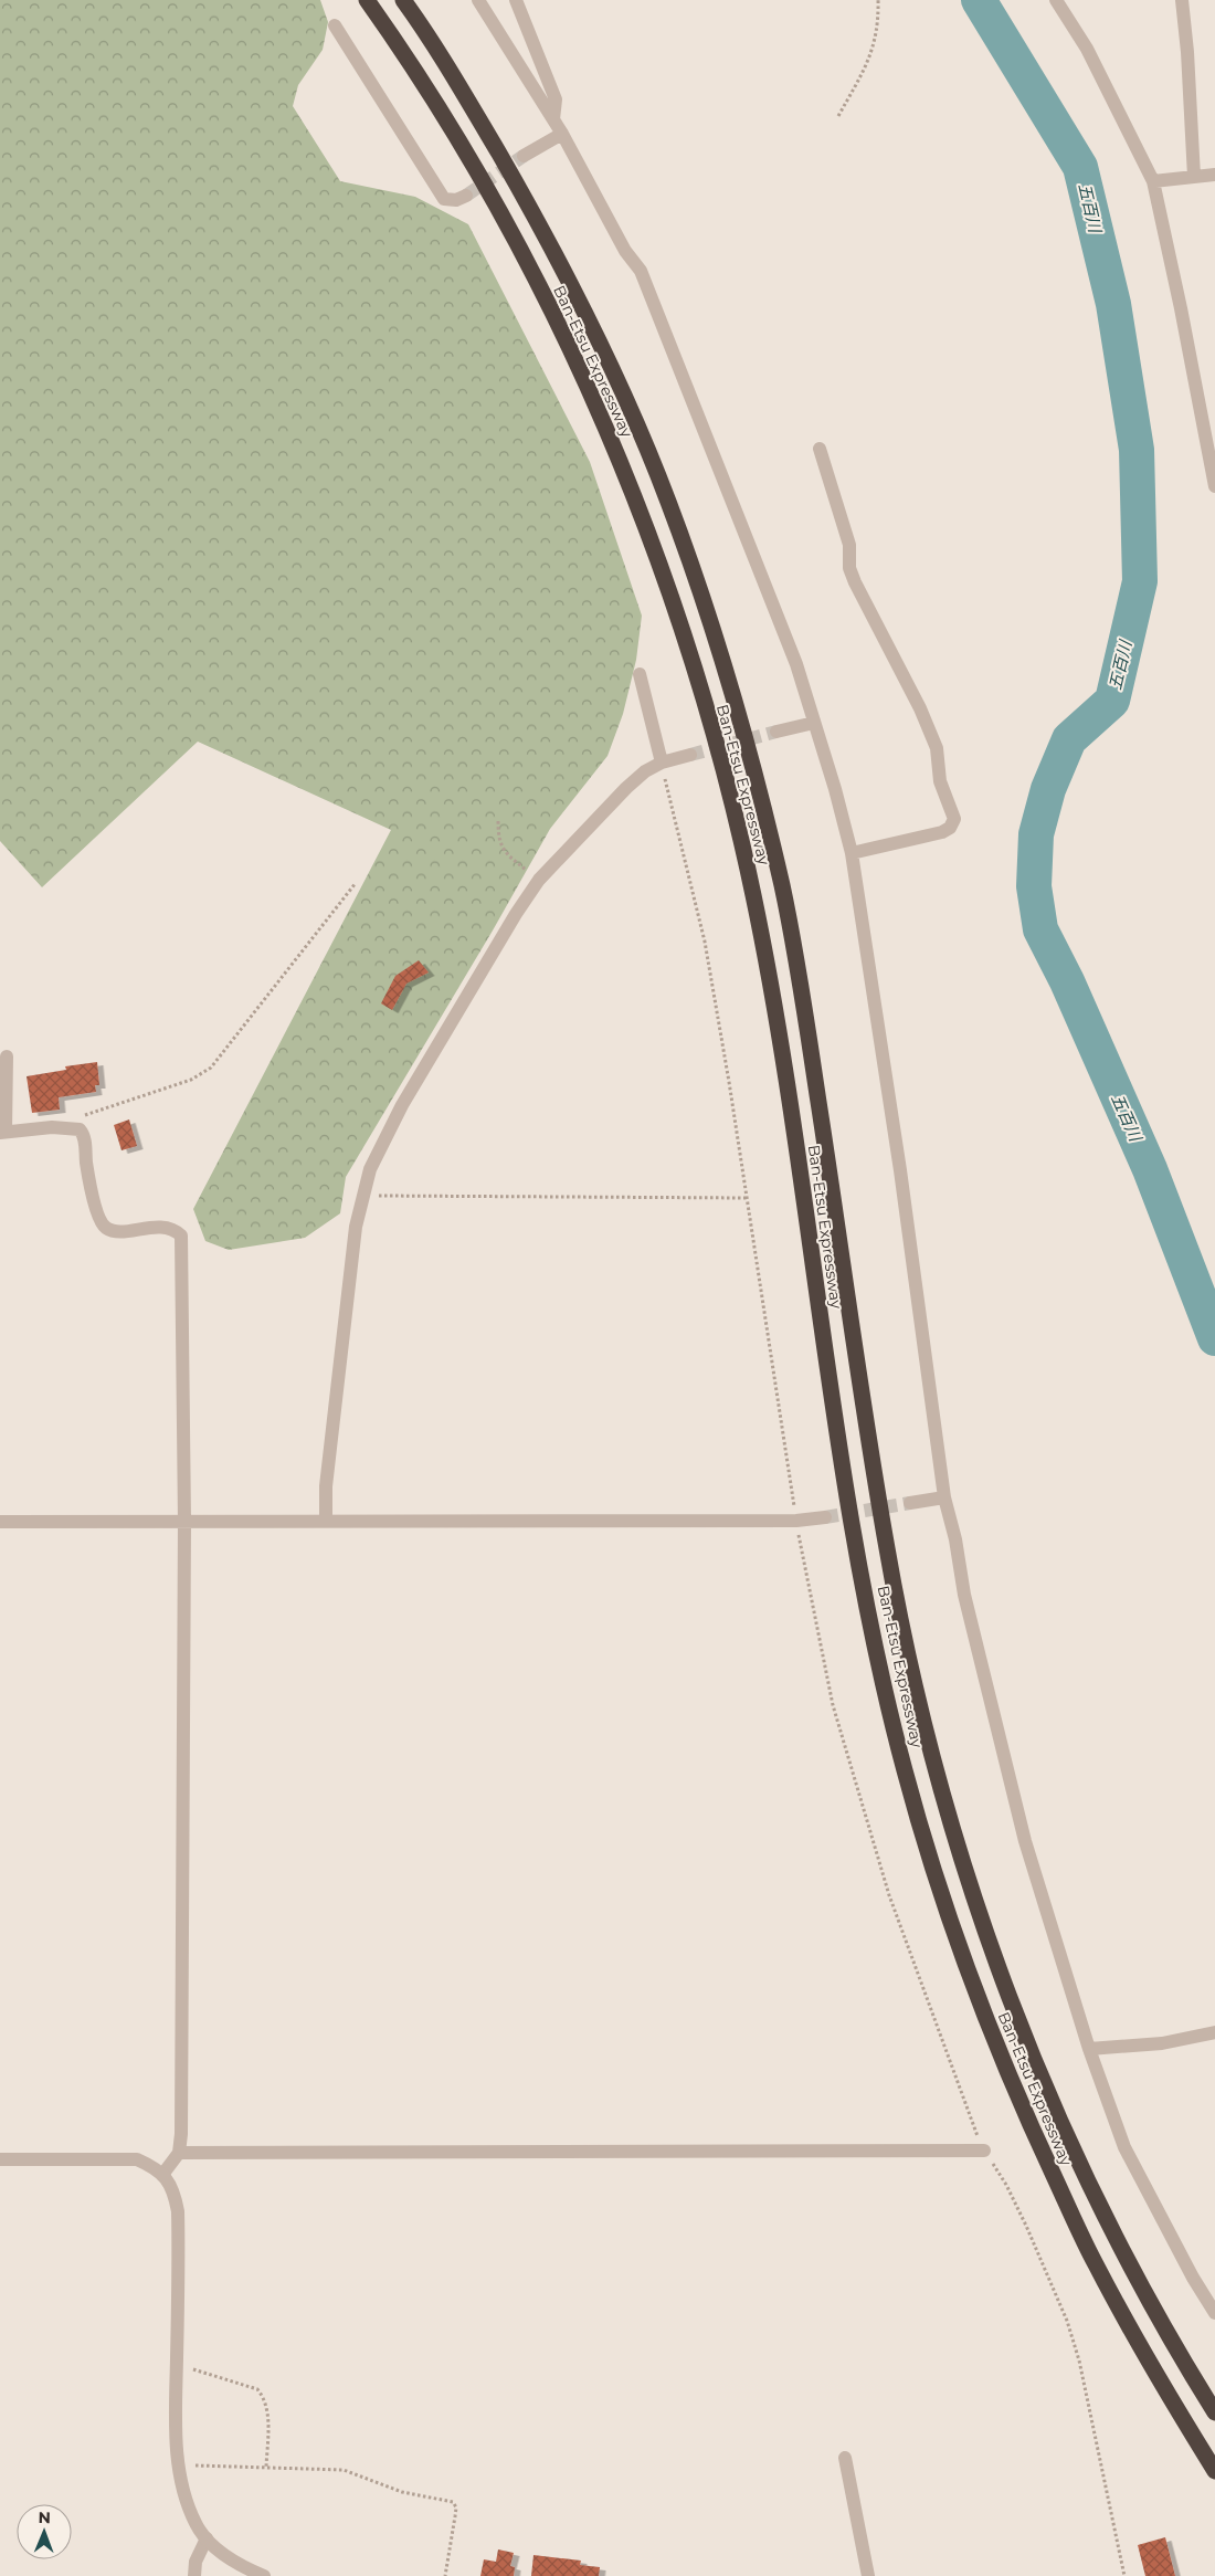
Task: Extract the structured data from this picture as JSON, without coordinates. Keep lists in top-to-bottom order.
{
  "streets": {
    "highway": ["Ban-Etsu Expressway"]
  },
  "water": ["五百川"],
  "north": "top"
}
